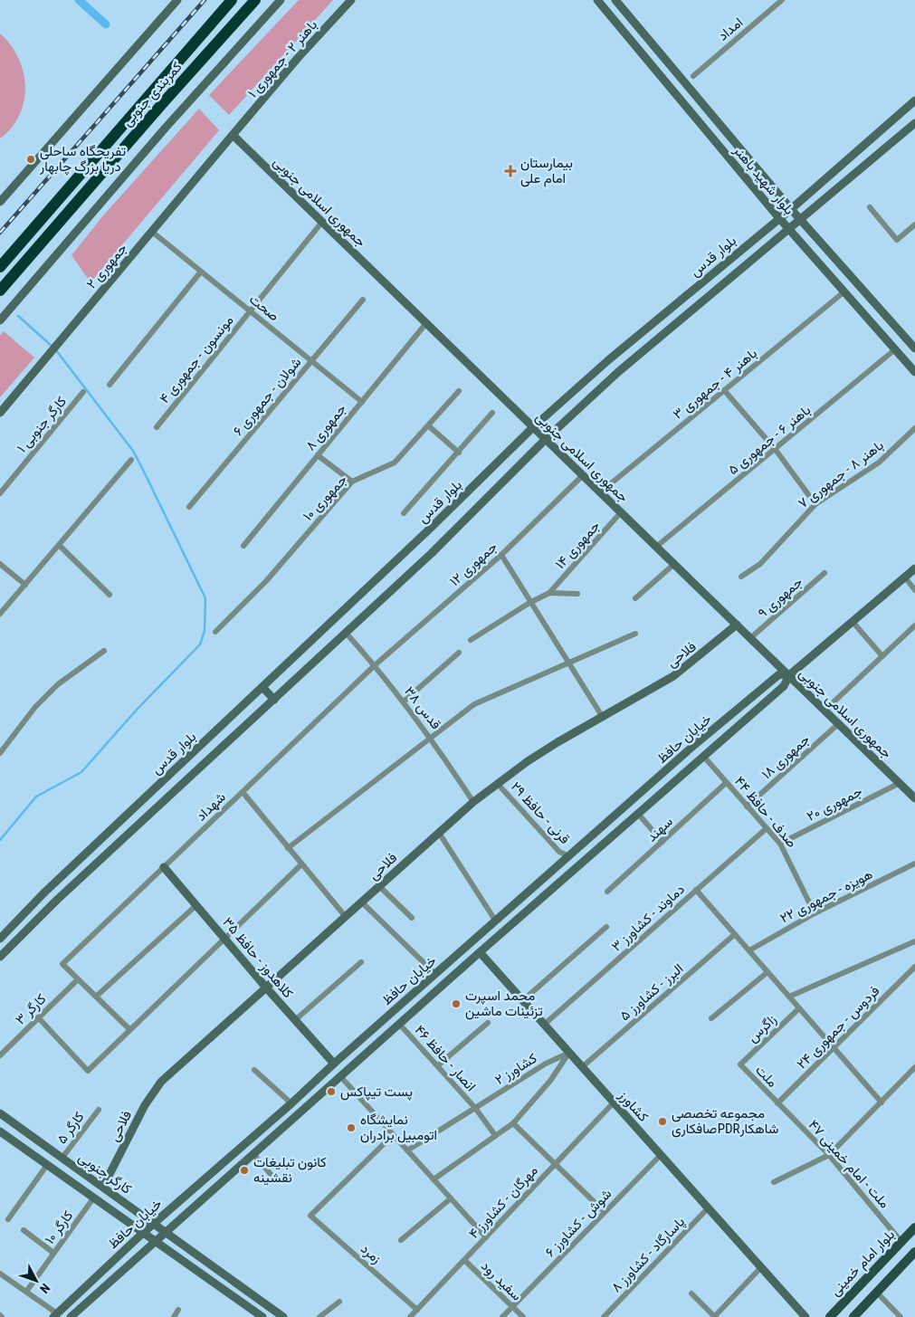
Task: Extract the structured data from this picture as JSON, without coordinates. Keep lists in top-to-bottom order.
{
  "streets": {
    "highway": ["کمربندی جنوبی"],
    "main road": [
      "باهنر ۲ - جمهوری ۱",
      "بلوار شهید باهنر",
      "جمهوری اسلامی جنوبی",
      "بلوار قدس",
      "جمهوری ۲",
      "فلاحی",
      "خیابان حافظ",
      "کلاهدوز - حافظ ۳۵",
      "کشاورز",
      "کارگر جنوبی",
      "بلوار امام خمینی"
    ],
    "street": [
      "امداد",
      "صحت",
      "مونسون - جمهوری ۴",
      "باهنر ۴ - جمهوری ۳",
      "شولان - جمهوری ۶",
      "کارگر جنوبی ۱",
      "جمهوری ۸",
      "باهنر ۶ - جمهوری ۵",
      "باهنر ۸ - جمهوری ۷",
      "جمهوری ۱۰",
      "جمهوری ۱۴",
      "جمهوری ۱۲",
      "جمهوری ۹",
      "قدس ۳۸",
      "جمهوری ۱۸",
      "جمهوری ۲۰",
      "شهداد",
      "صدف - حافظ ۴۴",
      "قرنی - حافظ ۲۹",
      "سهند",
      "هویزه - جمهوری ۲۲",
      "دماوند - کشاورز ۳",
      "البرز - کشاورز ۵",
      "کارگر ۳",
      "فردوس - جمهوری ۲۴",
      "زاگرس",
      "انصار - حافظ ۴۶",
      "کشاورز ۲",
      "ملت",
      "کارگر ۵",
      "ملت - امام خمینی ۴۷",
      "مهرگان - کشاورز ۴",
      "شوش - کشاورز ۶",
      "کارگر ۱۰",
      "زمرد",
      "پاسارگاد - کشاورز ۸",
      "سفید رود"
    ]
  },
  "crossings": [
    ["باهنر ۲ - جمهوری ۱", "جمهوری اسلامی جنوبی"],
    ["باهنر ۲ - جمهوری ۱", "جمهوری ۲"],
    ["بلوار شهید باهنر", "بلوار قدس"],
    ["بلوار شهید باهنر", "باهنر ۴ - جمهوری ۳"],
    ["بلوار شهید باهنر", "باهنر ۶ - جمهوری ۵"],
    ["جمهوری اسلامی جنوبی", "بلوار قدس"],
    ["جمهوری اسلامی جنوبی", "جمهوری ۲"],
    ["جمهوری اسلامی جنوبی", "مونسون - جمهوری ۴"],
    ["جمهوری اسلامی جنوبی", "باهنر ۴ - جمهوری ۳"],
    ["جمهوری اسلامی جنوبی", "جمهوری ۸"],
    ["جمهوری اسلامی جنوبی", "باهنر ۶ - جمهوری ۵"],
    ["جمهوری اسلامی جنوبی", "جمهوری ۱۴"],
    ["جمهوری اسلامی جنوبی", "جمهوری ۱۲"],
    ["جمهوری اسلامی جنوبی", "جمهوری ۹"],
    ["جمهوری اسلامی جنوبی", "فلاحی"],
    ["جمهوری اسلامی جنوبی", "خیابان حافظ"],
    ["جمهوری اسلامی جنوبی", "جمهوری ۱۸"],
    ["جمهوری اسلامی جنوبی", "جمهوری ۲۰"],
    ["بلوار قدس", "قدس ۳۸"],
    ["جمهوری ۲", "صحت"],
    ["صحت", "مونسون - جمهوری ۴"],
    ["صحت", "شولان - جمهوری ۶"],
    ["صحت", "جمهوری ۸"],
    ["جمهوری ۱۲", "قدس ۳۸"],
    ["جمهوری ۱۲", "شهداد"],
    ["فلاحی", "قدس ۳۸"],
    ["فلاحی", "قرنی - حافظ ۲۹"],
    ["فلاحی", "کلاهدوز - حافظ ۳۵"],
    ["فلاحی", "کارگر جنوبی"],
    ["قدس ۳۸", "شهداد"],
    ["خیابان حافظ", "صدف - حافظ ۴۴"],
    ["خیابان حافظ", "قرنی - حافظ ۲۹"],
    ["خیابان حافظ", "کلاهدوز - حافظ ۳۵"],
    ["خیابان حافظ", "انصار - حافظ ۴۶"],
    ["خیابان حافظ", "کشاورز"],
    ["خیابان حافظ", "کارگر جنوبی"],
    ["جمهوری ۱۸", "صدف - حافظ ۴۴"],
    ["جمهوری ۲۰", "صدف - حافظ ۴۴"],
    ["شهداد", "کلاهدوز - حافظ ۳۵"],
    ["شهداد", "کارگر ۳"],
    ["صدف - حافظ ۴۴", "سهند"],
    ["صدف - حافظ ۴۴", "هویزه - جمهوری ۲۲"],
    ["صدف - حافظ ۴۴", "دماوند - کشاورز ۳"],
    ["دماوند - کشاورز ۳", "کشاورز"],
    ["البرز - کشاورز ۵", "کشاورز"],
    ["فردوس - جمهوری ۲۴", "ملت"],
    ["فردوس - جمهوری ۲۴", "ملت - امام خمینی ۴۷"],
    ["زاگرس", "ملت"],
    ["انصار - حافظ ۴۶", "کشاورز ۲"],
    ["کشاورز ۲", "کشاورز"],
    ["ملت", "ملت - امام خمینی ۴۷"],
    ["کشاورز", "مهرگان - کشاورز ۴"],
    ["کشاورز", "شوش - کشاورز ۶"],
    ["کشاورز", "پاسارگاد - کشاورز ۸"],
    ["کارگر ۵", "کارگر جنوبی"],
    ["ملت - امام خمینی ۴۷", "بلوار امام خمینی"],
    ["کارگر جنوبی", "کارگر ۱۰"],
    ["مهرگان - کشاورز ۴", "زمرد"],
    ["مهرگان - کشاورز ۴", "سفید رود"],
    ["شوش - کشاورز ۶", "سفید رود"]
  ],
  "places": {
    "other": [
      "تفریحگاه ساحلی دریا بزرگ چابهار",
      "محمد اسپرت تزئینات ماشین",
      "پست تیپاکس",
      "مجموعه تخصصی صافکاریPDRشاهکار",
      "نمایشگاه اتومبیل برادران",
      "کانون تبلیغات نقشینه"
    ],
    "health": ["بیمارستان امام علی"]
  },
  "north": "bottom right"
}
